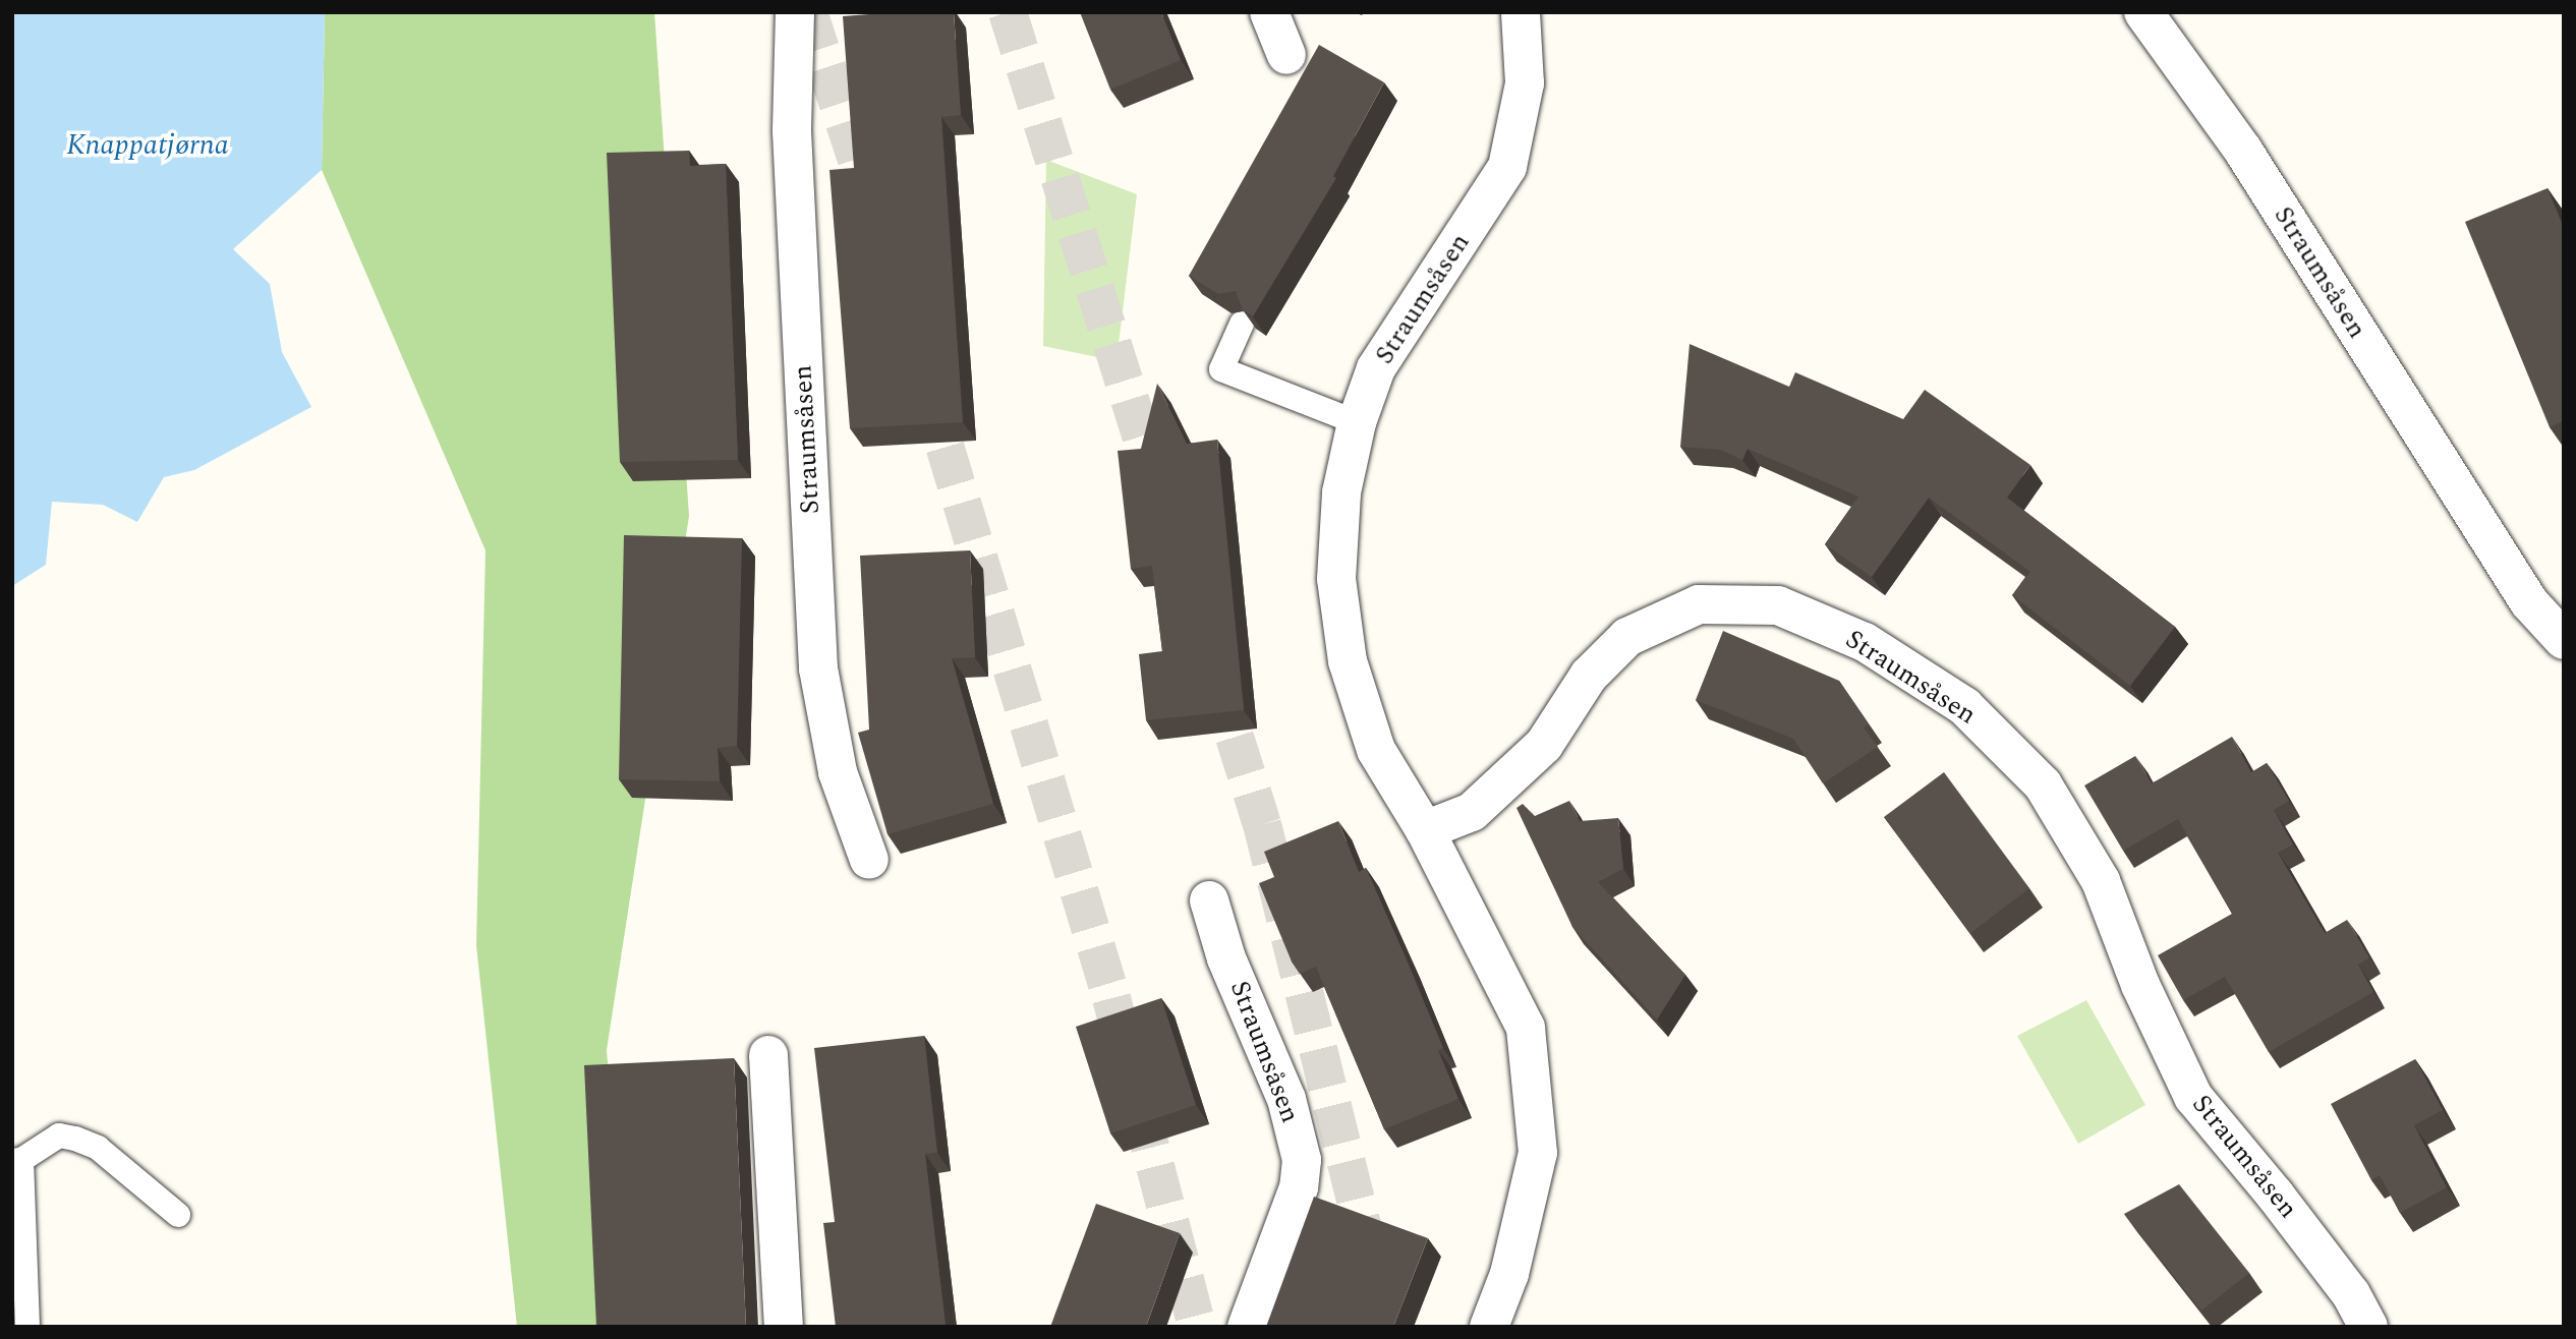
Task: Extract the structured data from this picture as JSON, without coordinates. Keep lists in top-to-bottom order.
{
  "streets": {
    "street": ["Straumsåsen"]
  },
  "water": ["Knappatjørna"]
}
